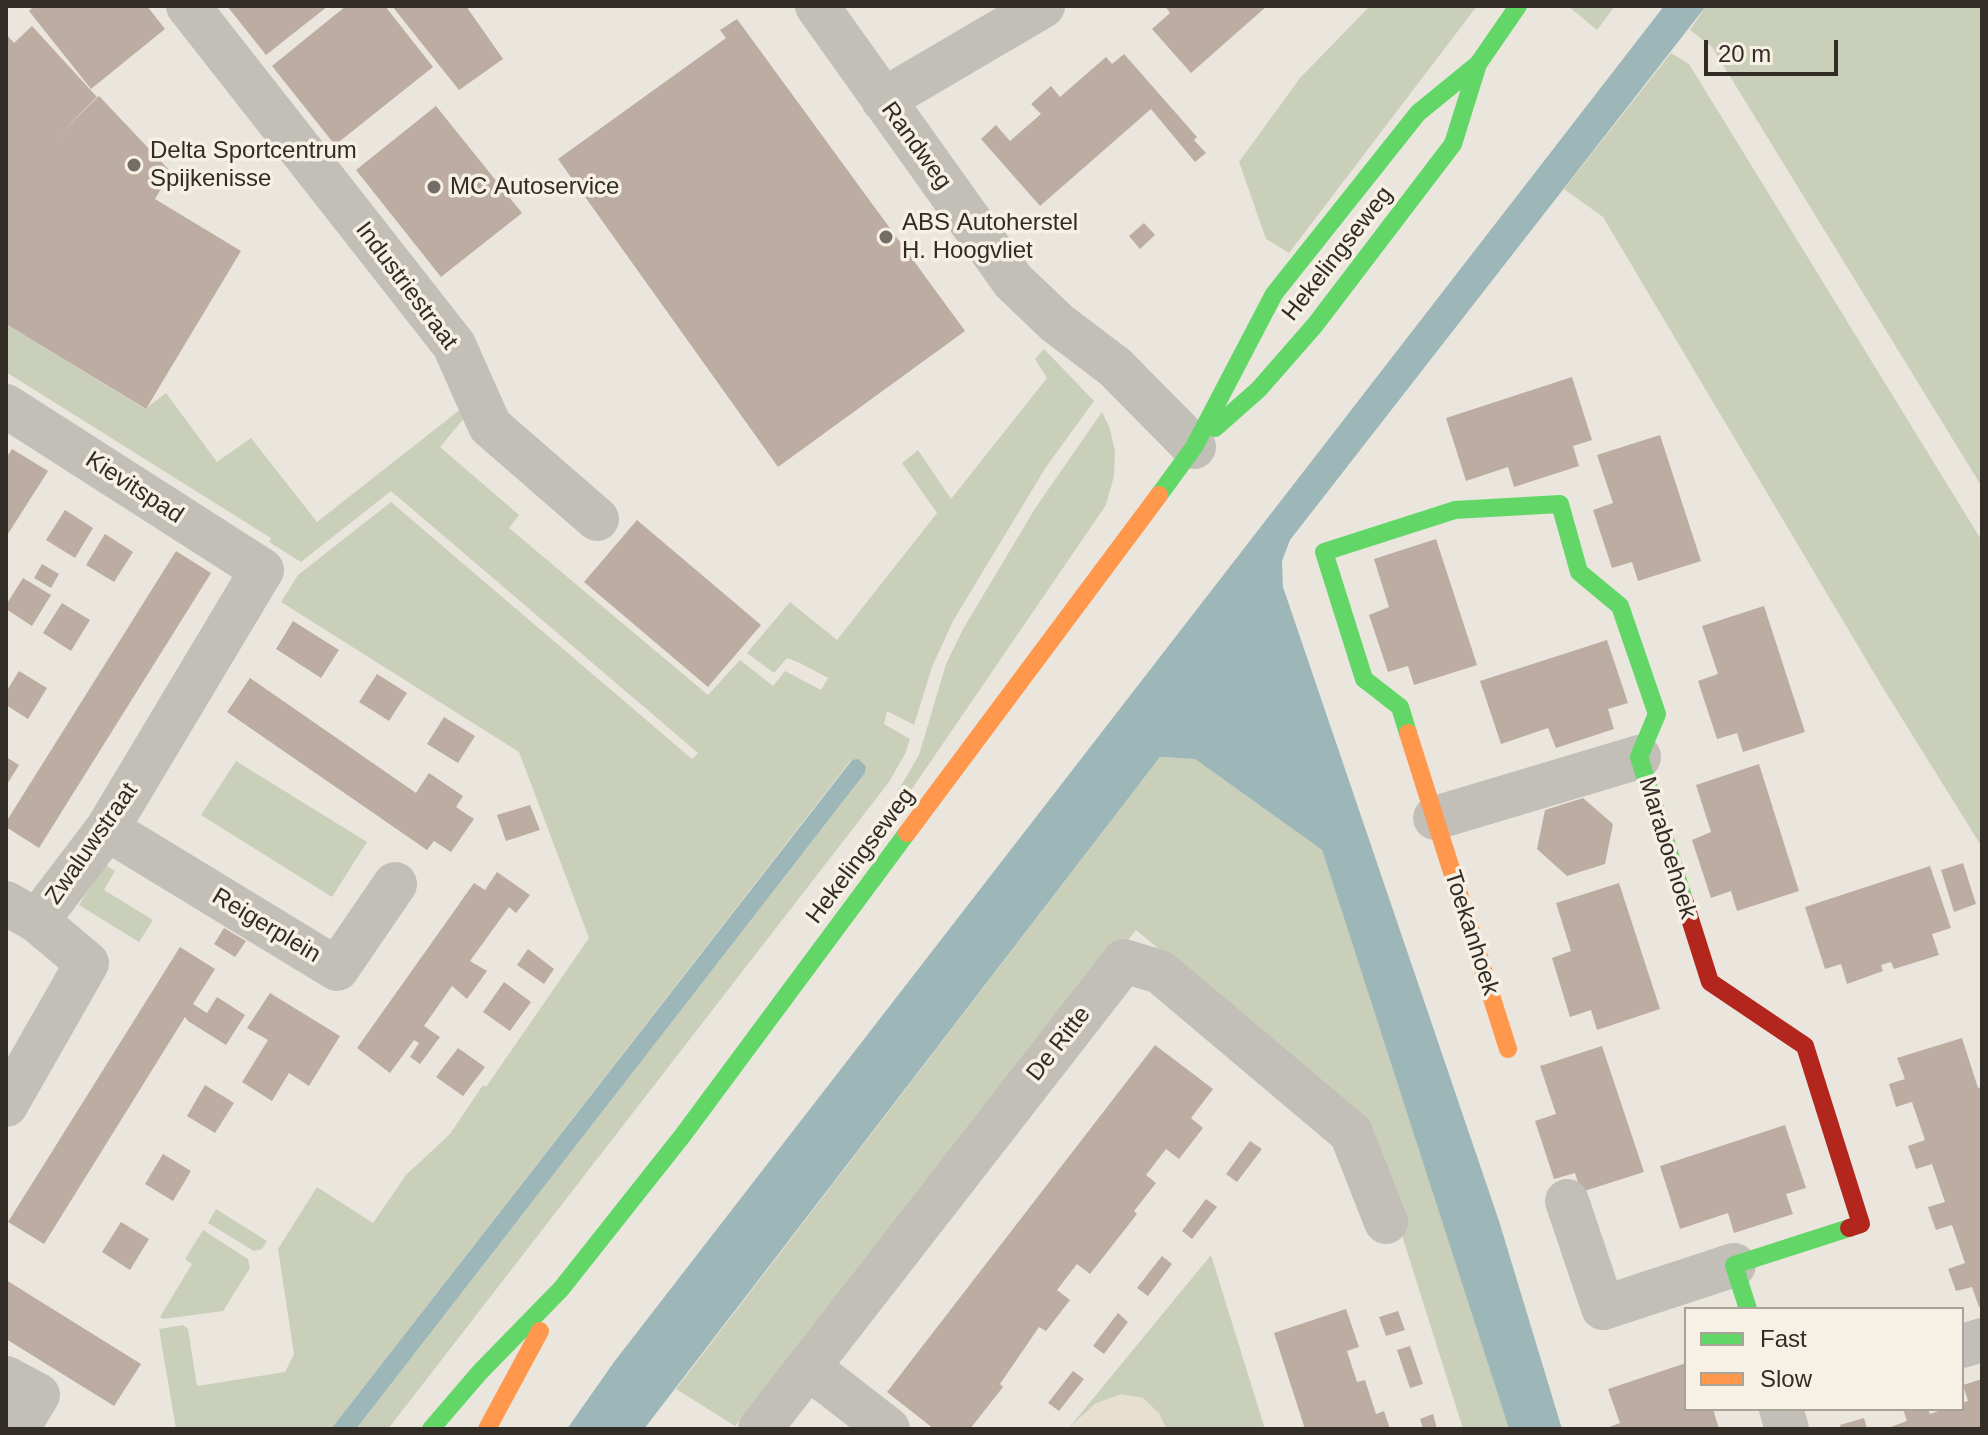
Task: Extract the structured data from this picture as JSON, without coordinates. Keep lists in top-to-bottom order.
{
  "streets": {
    "street": [
      "Randweg",
      "Hekelingseweg",
      "Industriestraat",
      "Kievitspad",
      "Zwaluwstraat",
      "Maraboehoek",
      "Reigerplein",
      "Toekanhoek",
      "De Ritte"
    ]
  },
  "crossings": [
    ["Randweg", "Hekelingseweg"],
    ["Kievitspad", "Zwaluwstraat"],
    ["Zwaluwstraat", "Reigerplein"],
    ["Maraboehoek", "Toekanhoek"]
  ],
  "places": ["Delta Sportcentrum Spijkenisse", "MC Autoservice", "ABS Autoherstel H. Hoogvliet"],
  "legend": ["Fast", "Slow"],
  "scale_bar": "20 m"
}
